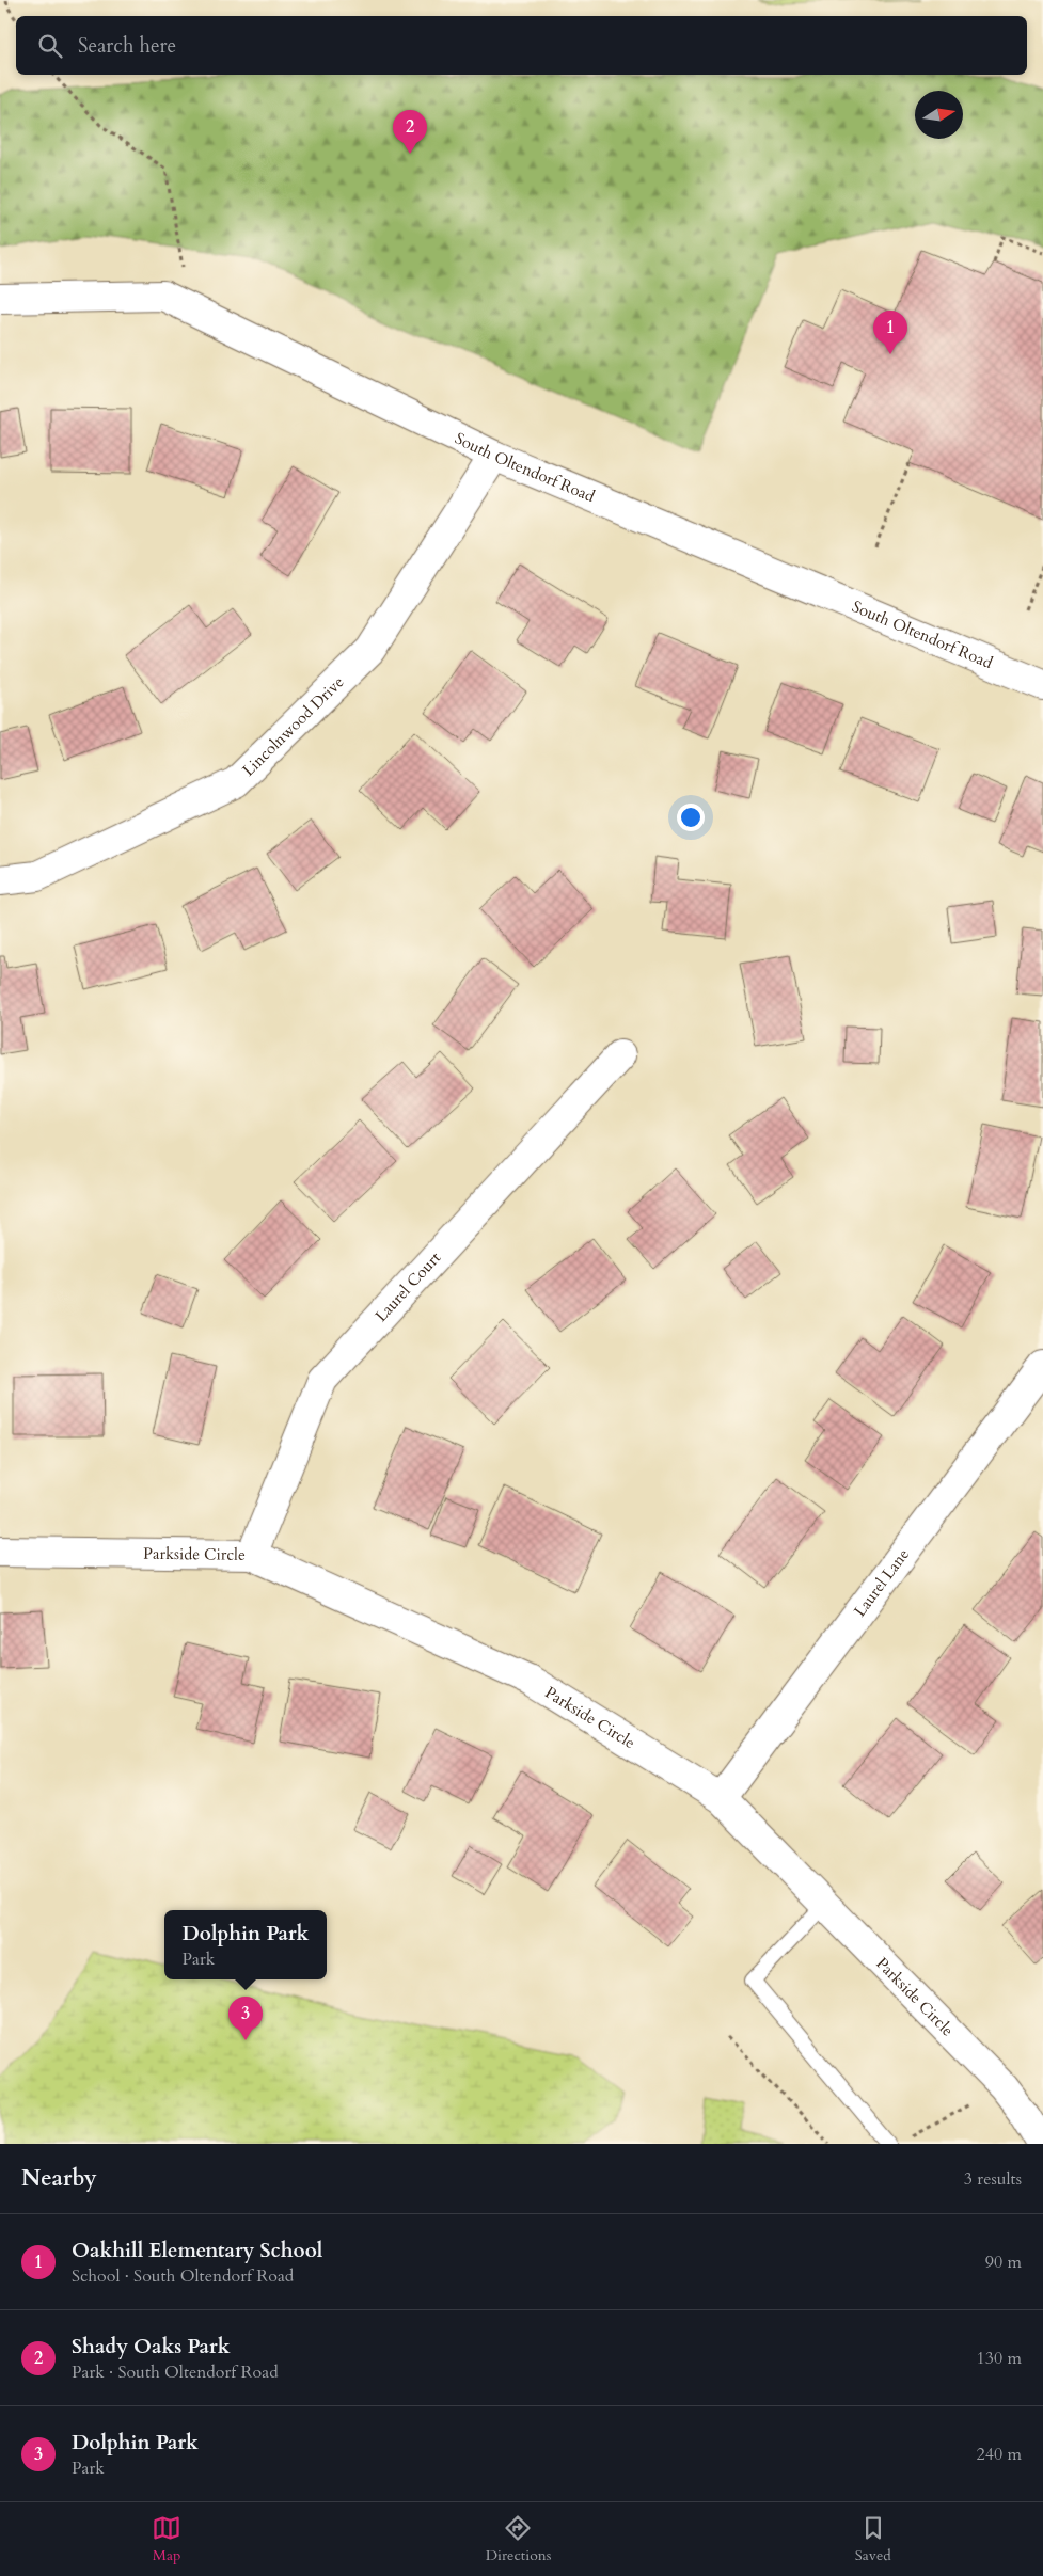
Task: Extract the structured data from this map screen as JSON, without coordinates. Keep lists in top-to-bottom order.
{
  "streets": {
    "street": [
      "South Oltendorf Road",
      "Lincolnwood Drive",
      "Laurel Court",
      "Parkside Circle",
      "Laurel Lane"
    ]
  },
  "crossings": [
    ["South Oltendorf Road", "Lincolnwood Drive"],
    ["Laurel Court", "Parkside Circle"],
    ["Parkside Circle", "Laurel Lane"]
  ],
  "north": "right",
  "page": {
    "search": "Search here",
    "pins": ["2", "1", "3"],
    "popup": ["Dolphin Park", "Park"],
    "heading": ["Nearby", "3 results"],
    "list": [
      {
        "mark": "1",
        "name": "Oakhill Elementary School",
        "note": "School · South Oltendorf Road",
        "value": "90 m"
      },
      {
        "mark": "2",
        "name": "Shady Oaks Park",
        "note": "Park · South Oltendorf Road",
        "value": "130 m"
      },
      {
        "mark": "3",
        "name": "Dolphin Park",
        "note": "Park",
        "value": "240 m"
      }
    ],
    "nav": ["Map", "Directions", "Saved"]
  }
}
